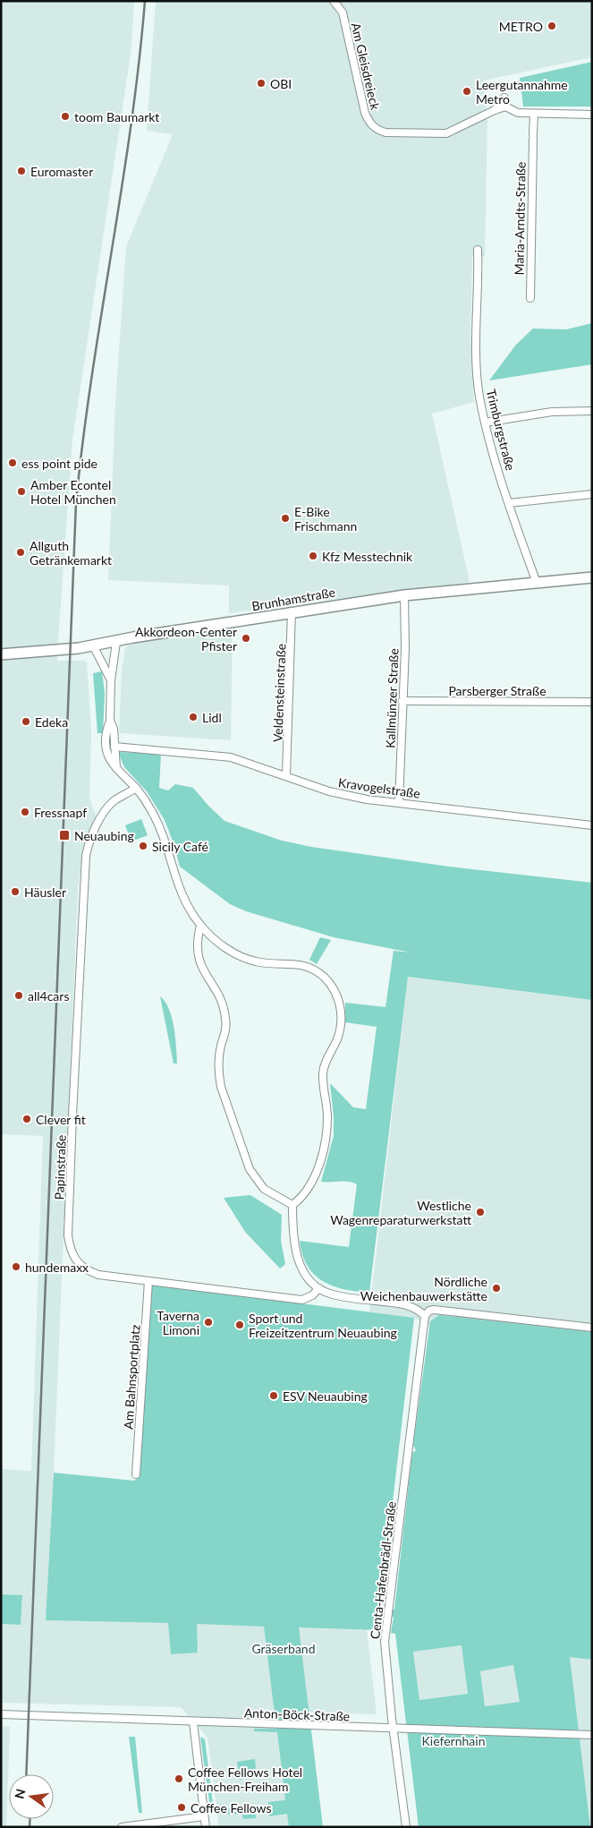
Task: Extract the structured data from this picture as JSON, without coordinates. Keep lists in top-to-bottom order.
{
  "streets": {
    "street": [
      "Am Gleisdreieck",
      "Maria-Arndts-Straße",
      "Trimburgstraße",
      "Brunhamstraße",
      "Parsberger Straße",
      "Veldensteinstraße",
      "Kallmünzer Straße",
      "Kravogelstraße",
      "Papinstraße",
      "Am Bahnsportplatz",
      "Centa-Hafenbrädl-Straße",
      "Anton-Böck-Straße"
    ]
  },
  "crossings": [
    ["Trimburgstraße", "Brunhamstraße"],
    ["Brunhamstraße", "Veldensteinstraße"],
    ["Brunhamstraße", "Kallmünzer Straße"],
    ["Parsberger Straße", "Kallmünzer Straße"],
    ["Veldensteinstraße", "Kravogelstraße"],
    ["Kallmünzer Straße", "Kravogelstraße"],
    ["Papinstraße", "Am Bahnsportplatz"],
    ["Centa-Hafenbrädl-Straße", "Anton-Böck-Straße"]
  ],
  "parks": ["Gräserband", "Kiefernhain"],
  "places": {
    "other": [
      "METRO",
      "OBI",
      "Leergutannahme Metro",
      "toom Baumarkt",
      "Euromaster",
      "ess point pide",
      "Amber Econtel Hotel München",
      "E-Bike Frischmann",
      "Allguth Getränkemarkt",
      "Kfz Messtechnik",
      "Akkordeon-Center Pfister",
      "Lidl",
      "Edeka",
      "Fressnapf",
      "Sicily Café",
      "Häusler",
      "all4cars",
      "Clever fit",
      "Westliche Wagenreparaturwerkstatt",
      "hundemaxx",
      "Nördliche Weichenbauwerkstätte",
      "Taverna Limoni",
      "Sport und Freizeitzentrum Neuaubing",
      "ESV Neuaubing",
      "Coffee Fellows Hotel München-Freiham",
      "Coffee Fellows"
    ],
    "transit": ["Neuaubing"]
  },
  "north": "left"
}
